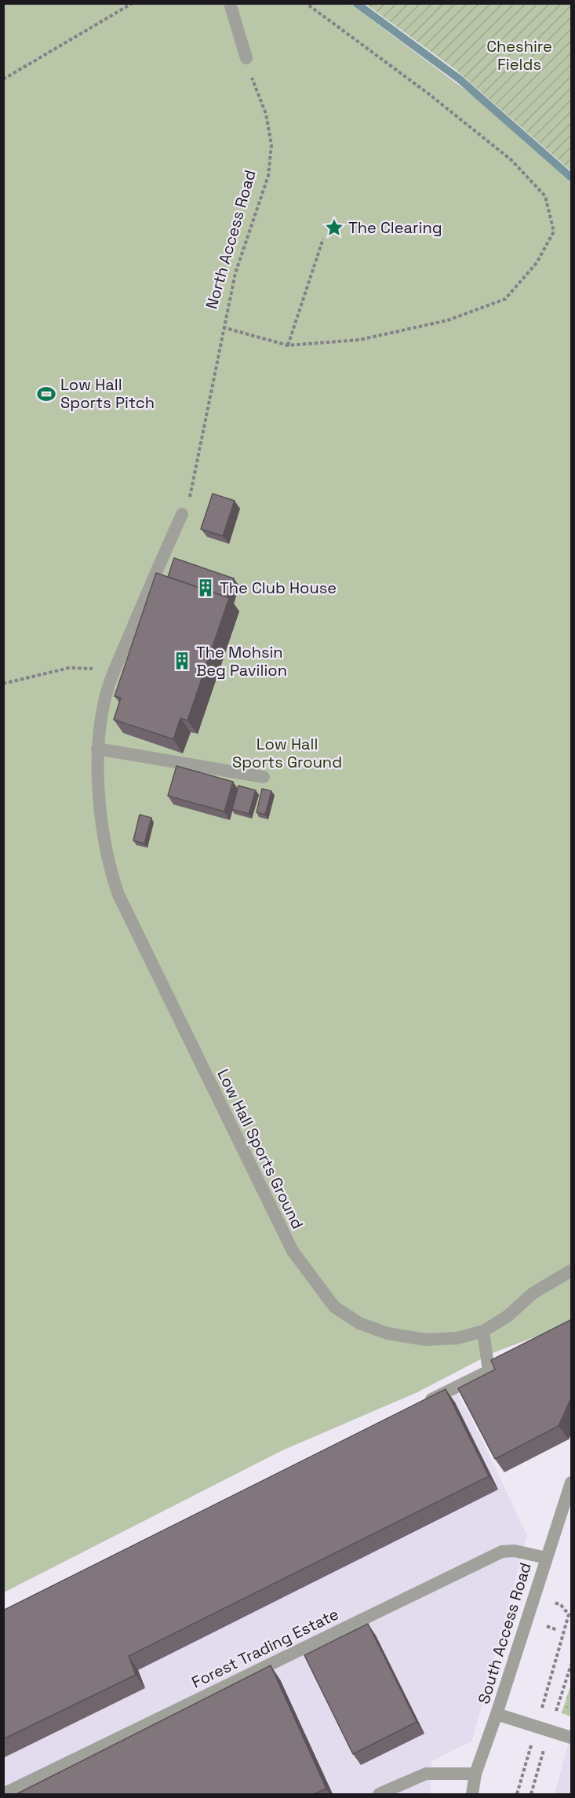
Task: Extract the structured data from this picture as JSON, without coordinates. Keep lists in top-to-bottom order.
{
  "streets": {
    "street": ["Low Hall Sports Ground", "South Access Road", "Forest Trading Estate"],
    "path": ["North Access Road"]
  },
  "crossings": [
    ["North Access Road", "Low Hall Sports Ground"],
    ["South Access Road", "Forest Trading Estate"]
  ],
  "parks": ["Cheshire Fields", "Low Hall Sports Ground"],
  "places": {
    "place": ["The Clearing"],
    "sports": ["Low Hall Sports Pitch"],
    "building": ["The Club House", "The Mohsin Beg Pavilion"]
  }
}
